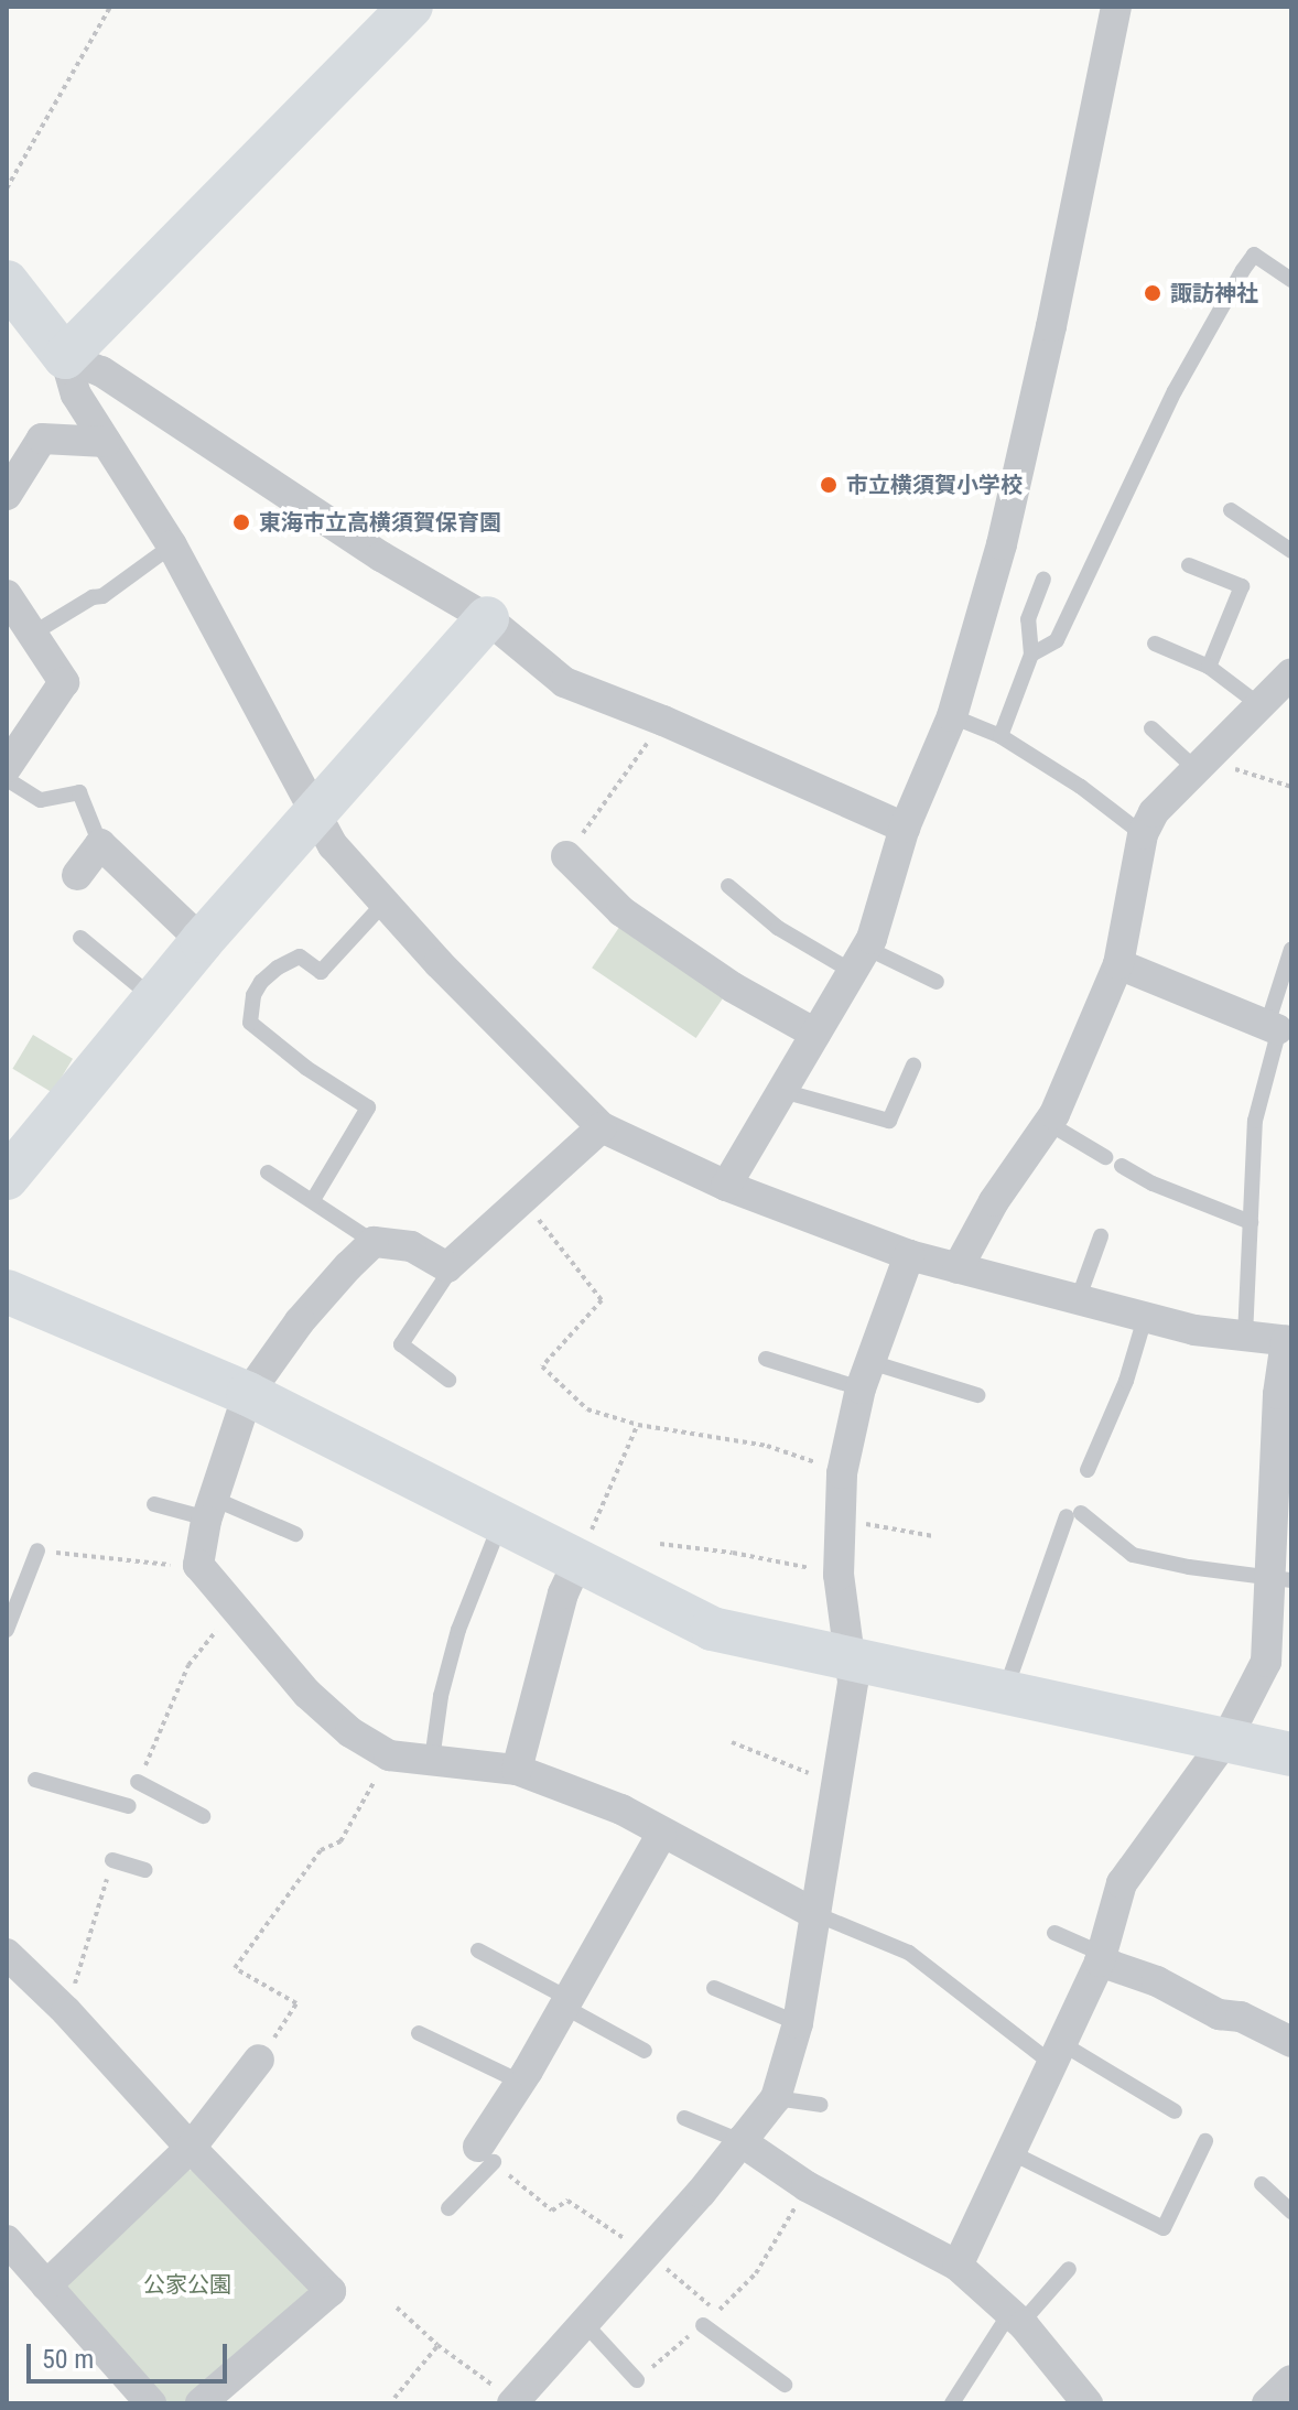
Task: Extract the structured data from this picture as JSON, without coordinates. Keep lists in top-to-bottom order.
{
  "parks": ["公家公園"],
  "places": ["諏訪神社", "市立横須賀小学校", "東海市立高横須賀保育園"],
  "scale_bar": "50 m"
}
